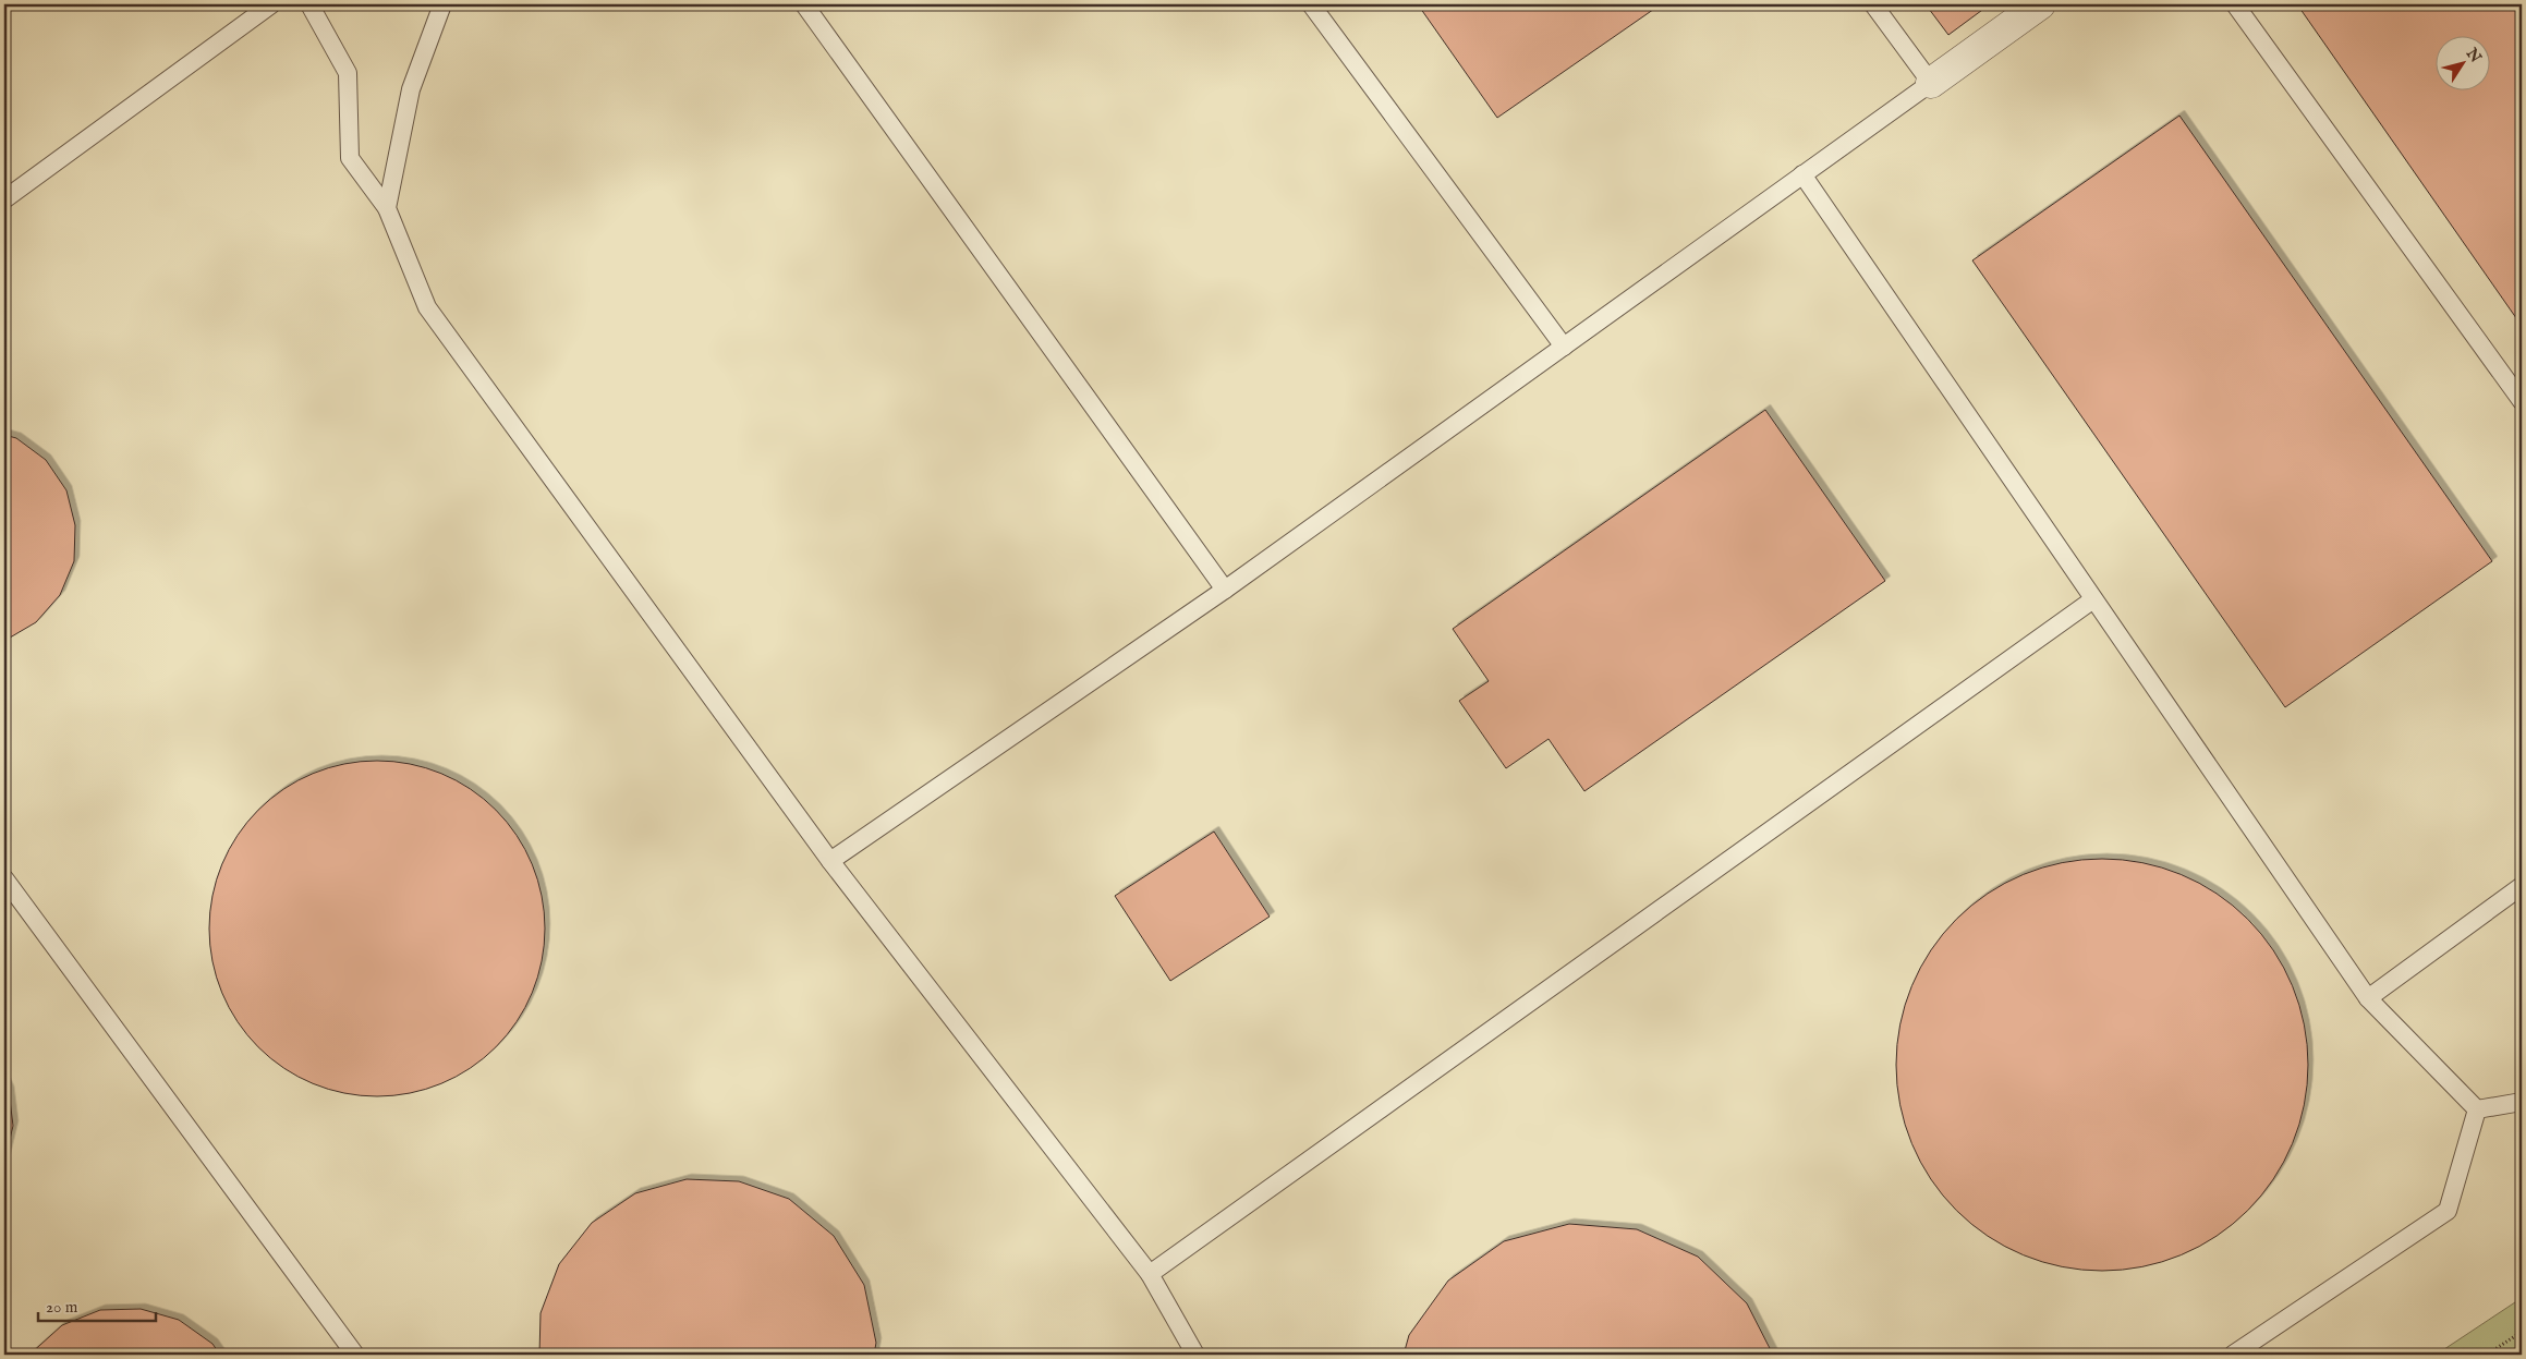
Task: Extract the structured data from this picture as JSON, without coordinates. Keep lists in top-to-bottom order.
{
  "scale_bar": "20 m",
  "north": "top right"
}
